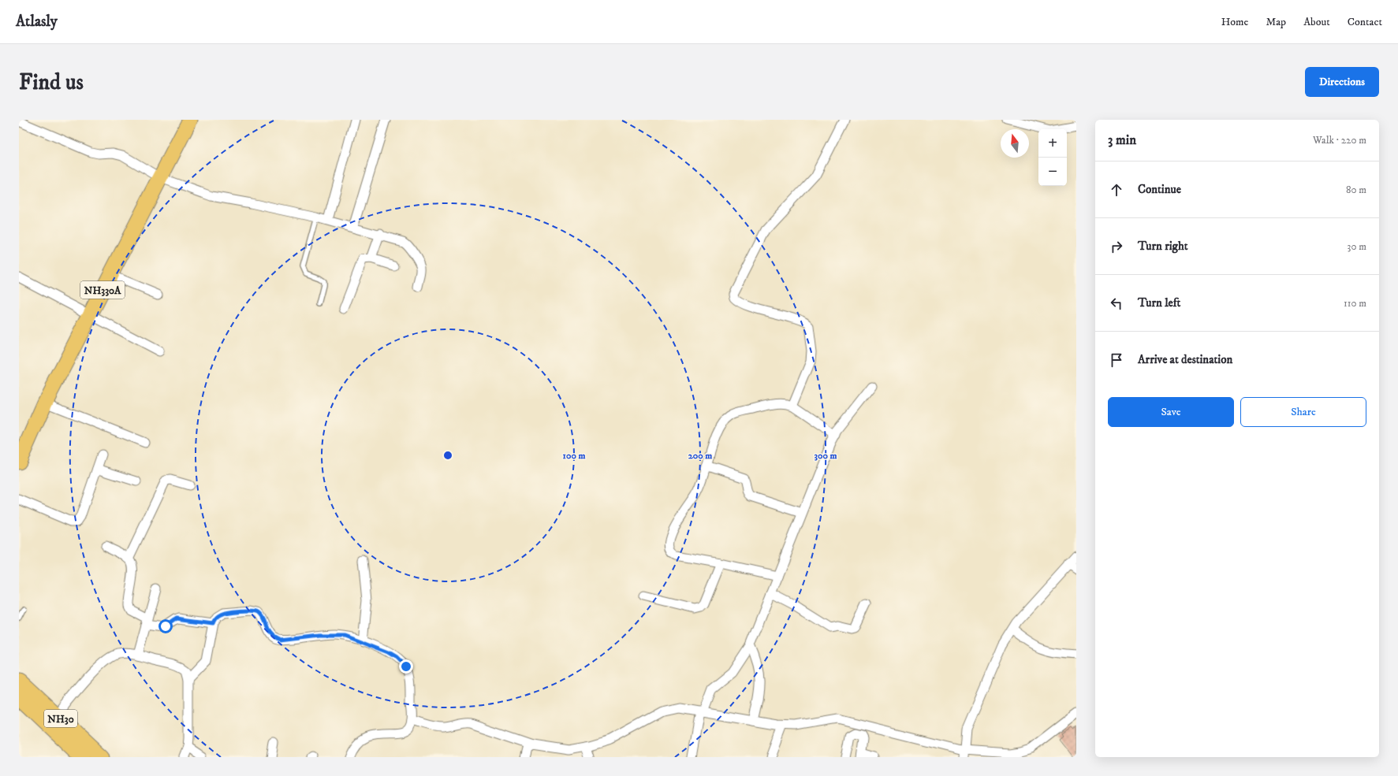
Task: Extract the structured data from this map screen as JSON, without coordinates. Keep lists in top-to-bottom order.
{
  "streets": {
    "highway": ["NH330A", "NH30"]
  },
  "north": "top",
  "page": {
    "header": "Atlasly",
    "nav": [
      "Home",
      "Map",
      "About",
      "Contact"
    ],
    "buttons": [
      "Directions",
      ["Save", "Share"]
    ],
    "title": "Find us",
    "heading": ["3 min", "Walk · 220 m"],
    "map_buttons": ["+", "−"],
    "list": [
      ["Continue", "80 m"],
      ["Turn right", "30 m"],
      ["Turn left", "110 m"],
      "Arrive at destination"
    ]
  },
  "rings": ["100 m", "200 m", "300 m"]
}
